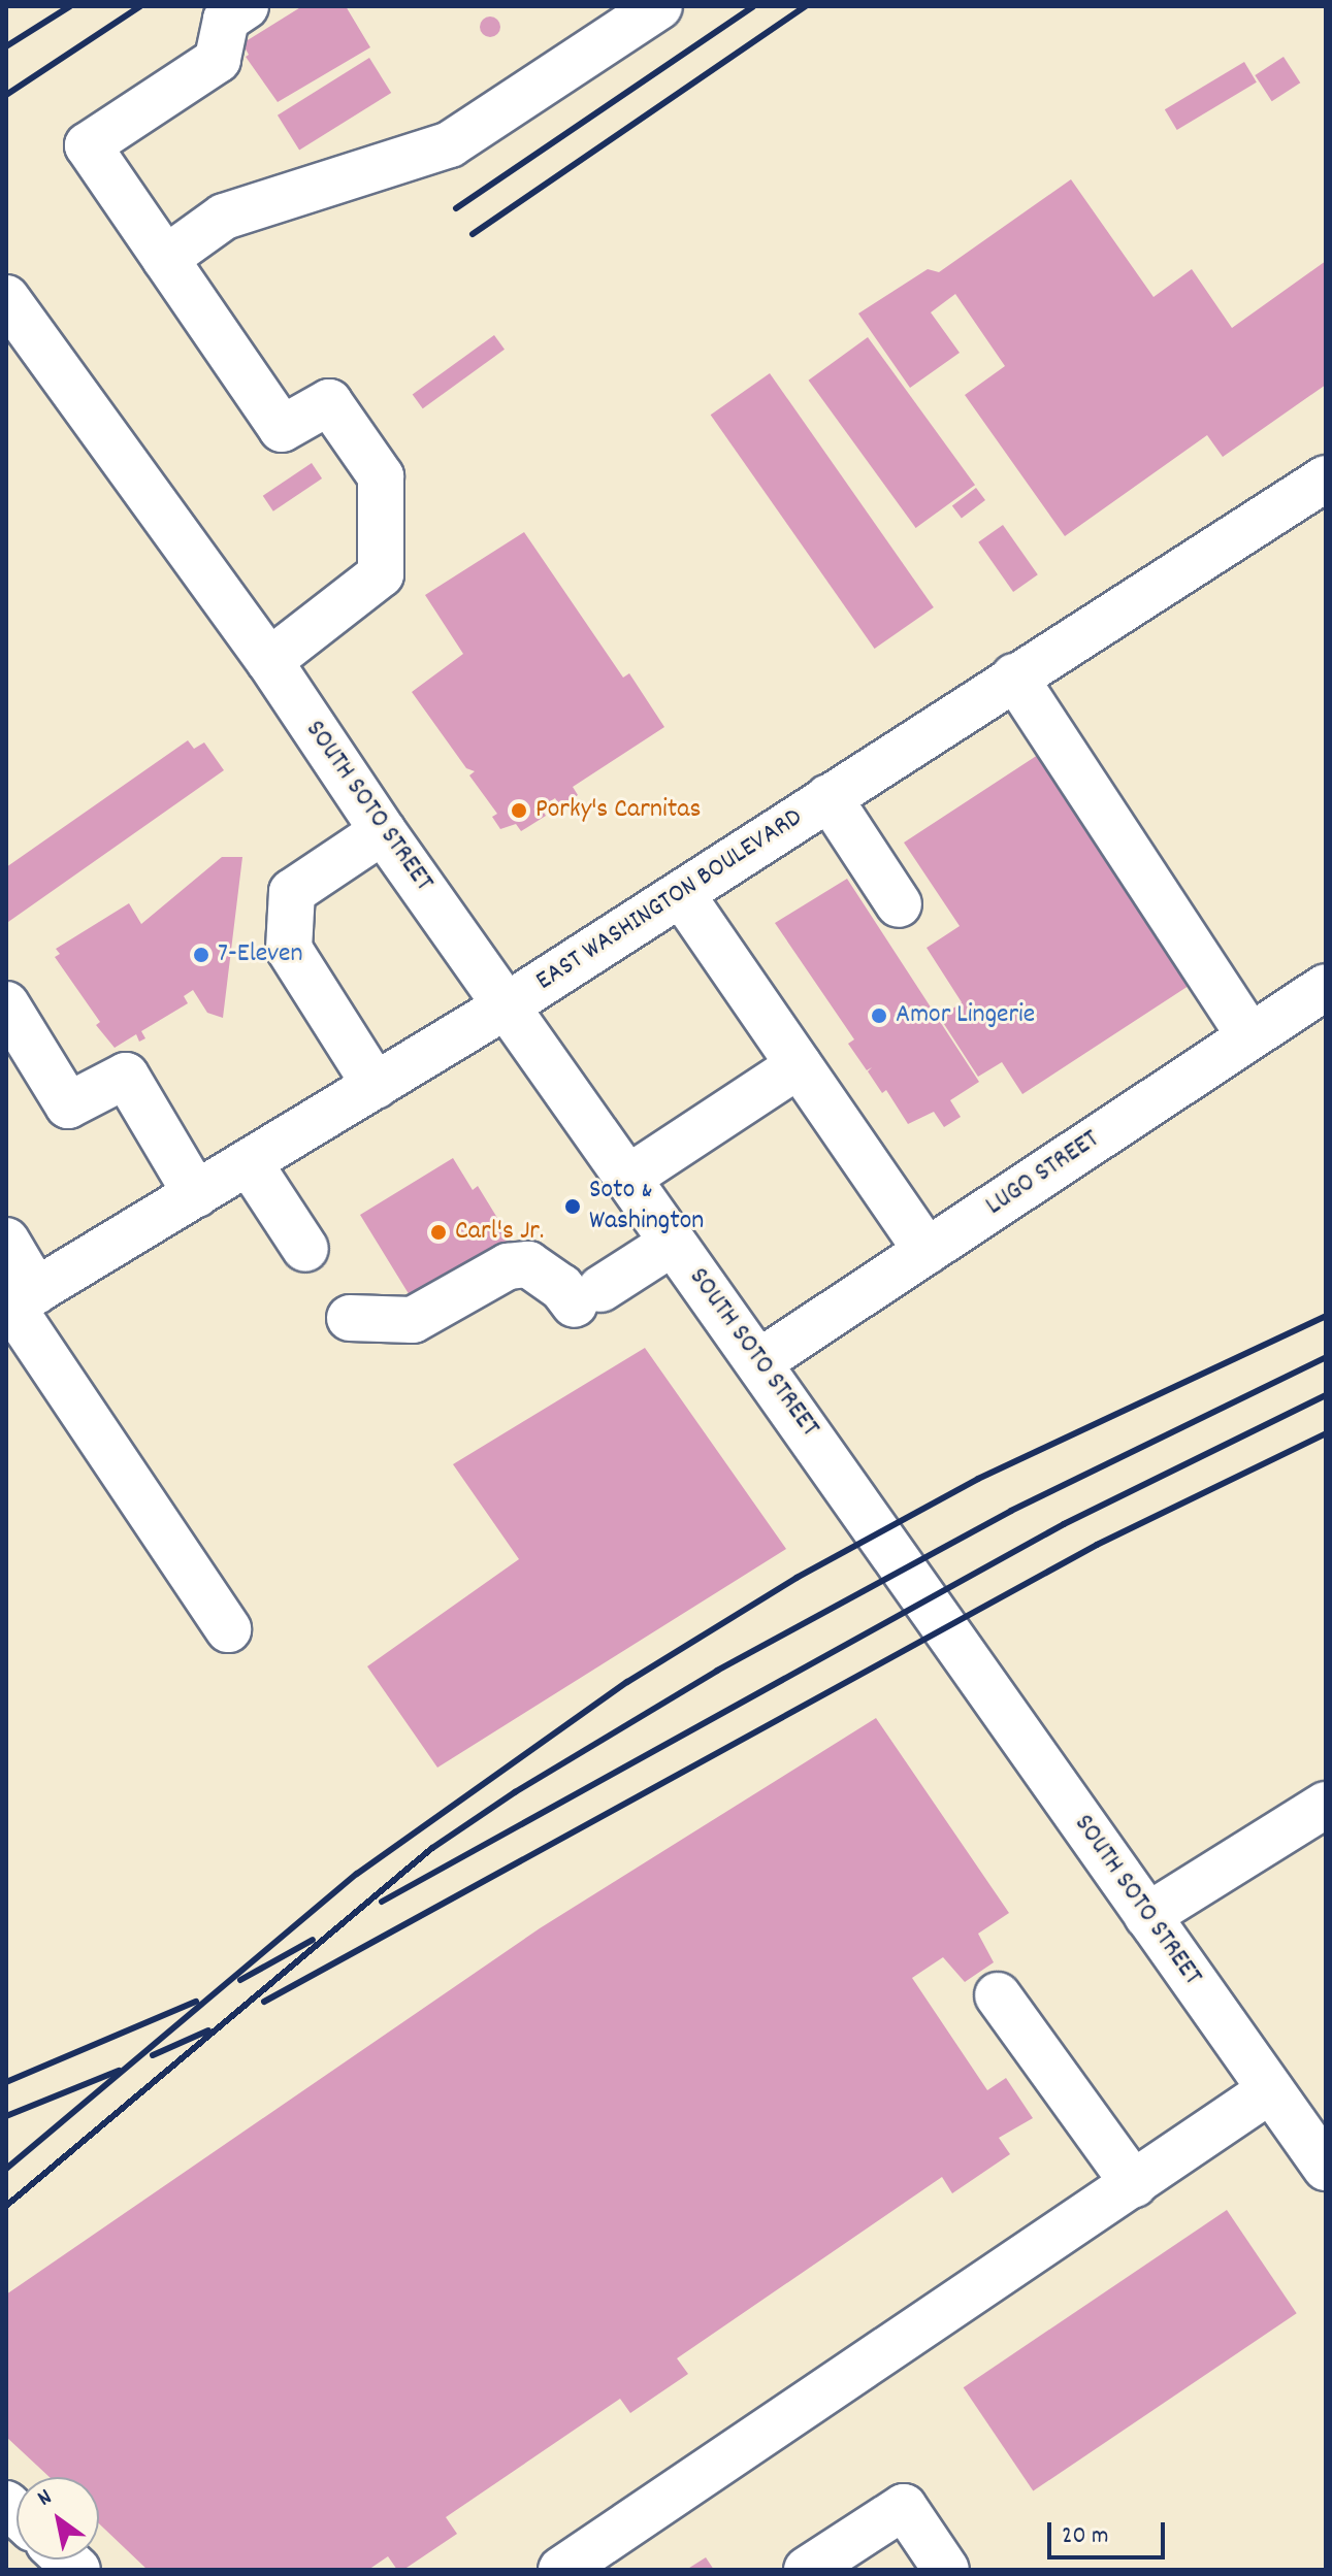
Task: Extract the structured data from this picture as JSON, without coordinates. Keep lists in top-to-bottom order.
{
  "streets": {
    "main road": ["SOUTH SOTO STREET", "EAST WASHINGTON BOULEVARD", "LUGO STREET"]
  },
  "crossings": [
    ["SOUTH SOTO STREET", "EAST WASHINGTON BOULEVARD"],
    ["SOUTH SOTO STREET", "LUGO STREET"]
  ],
  "places": [
    "Porky's Carnitas",
    "7-Eleven",
    "Amor Lingerie",
    "Soto & Washington",
    "Carl's Jr."
  ],
  "scale_bar": "20 m",
  "north": "top left"
}
